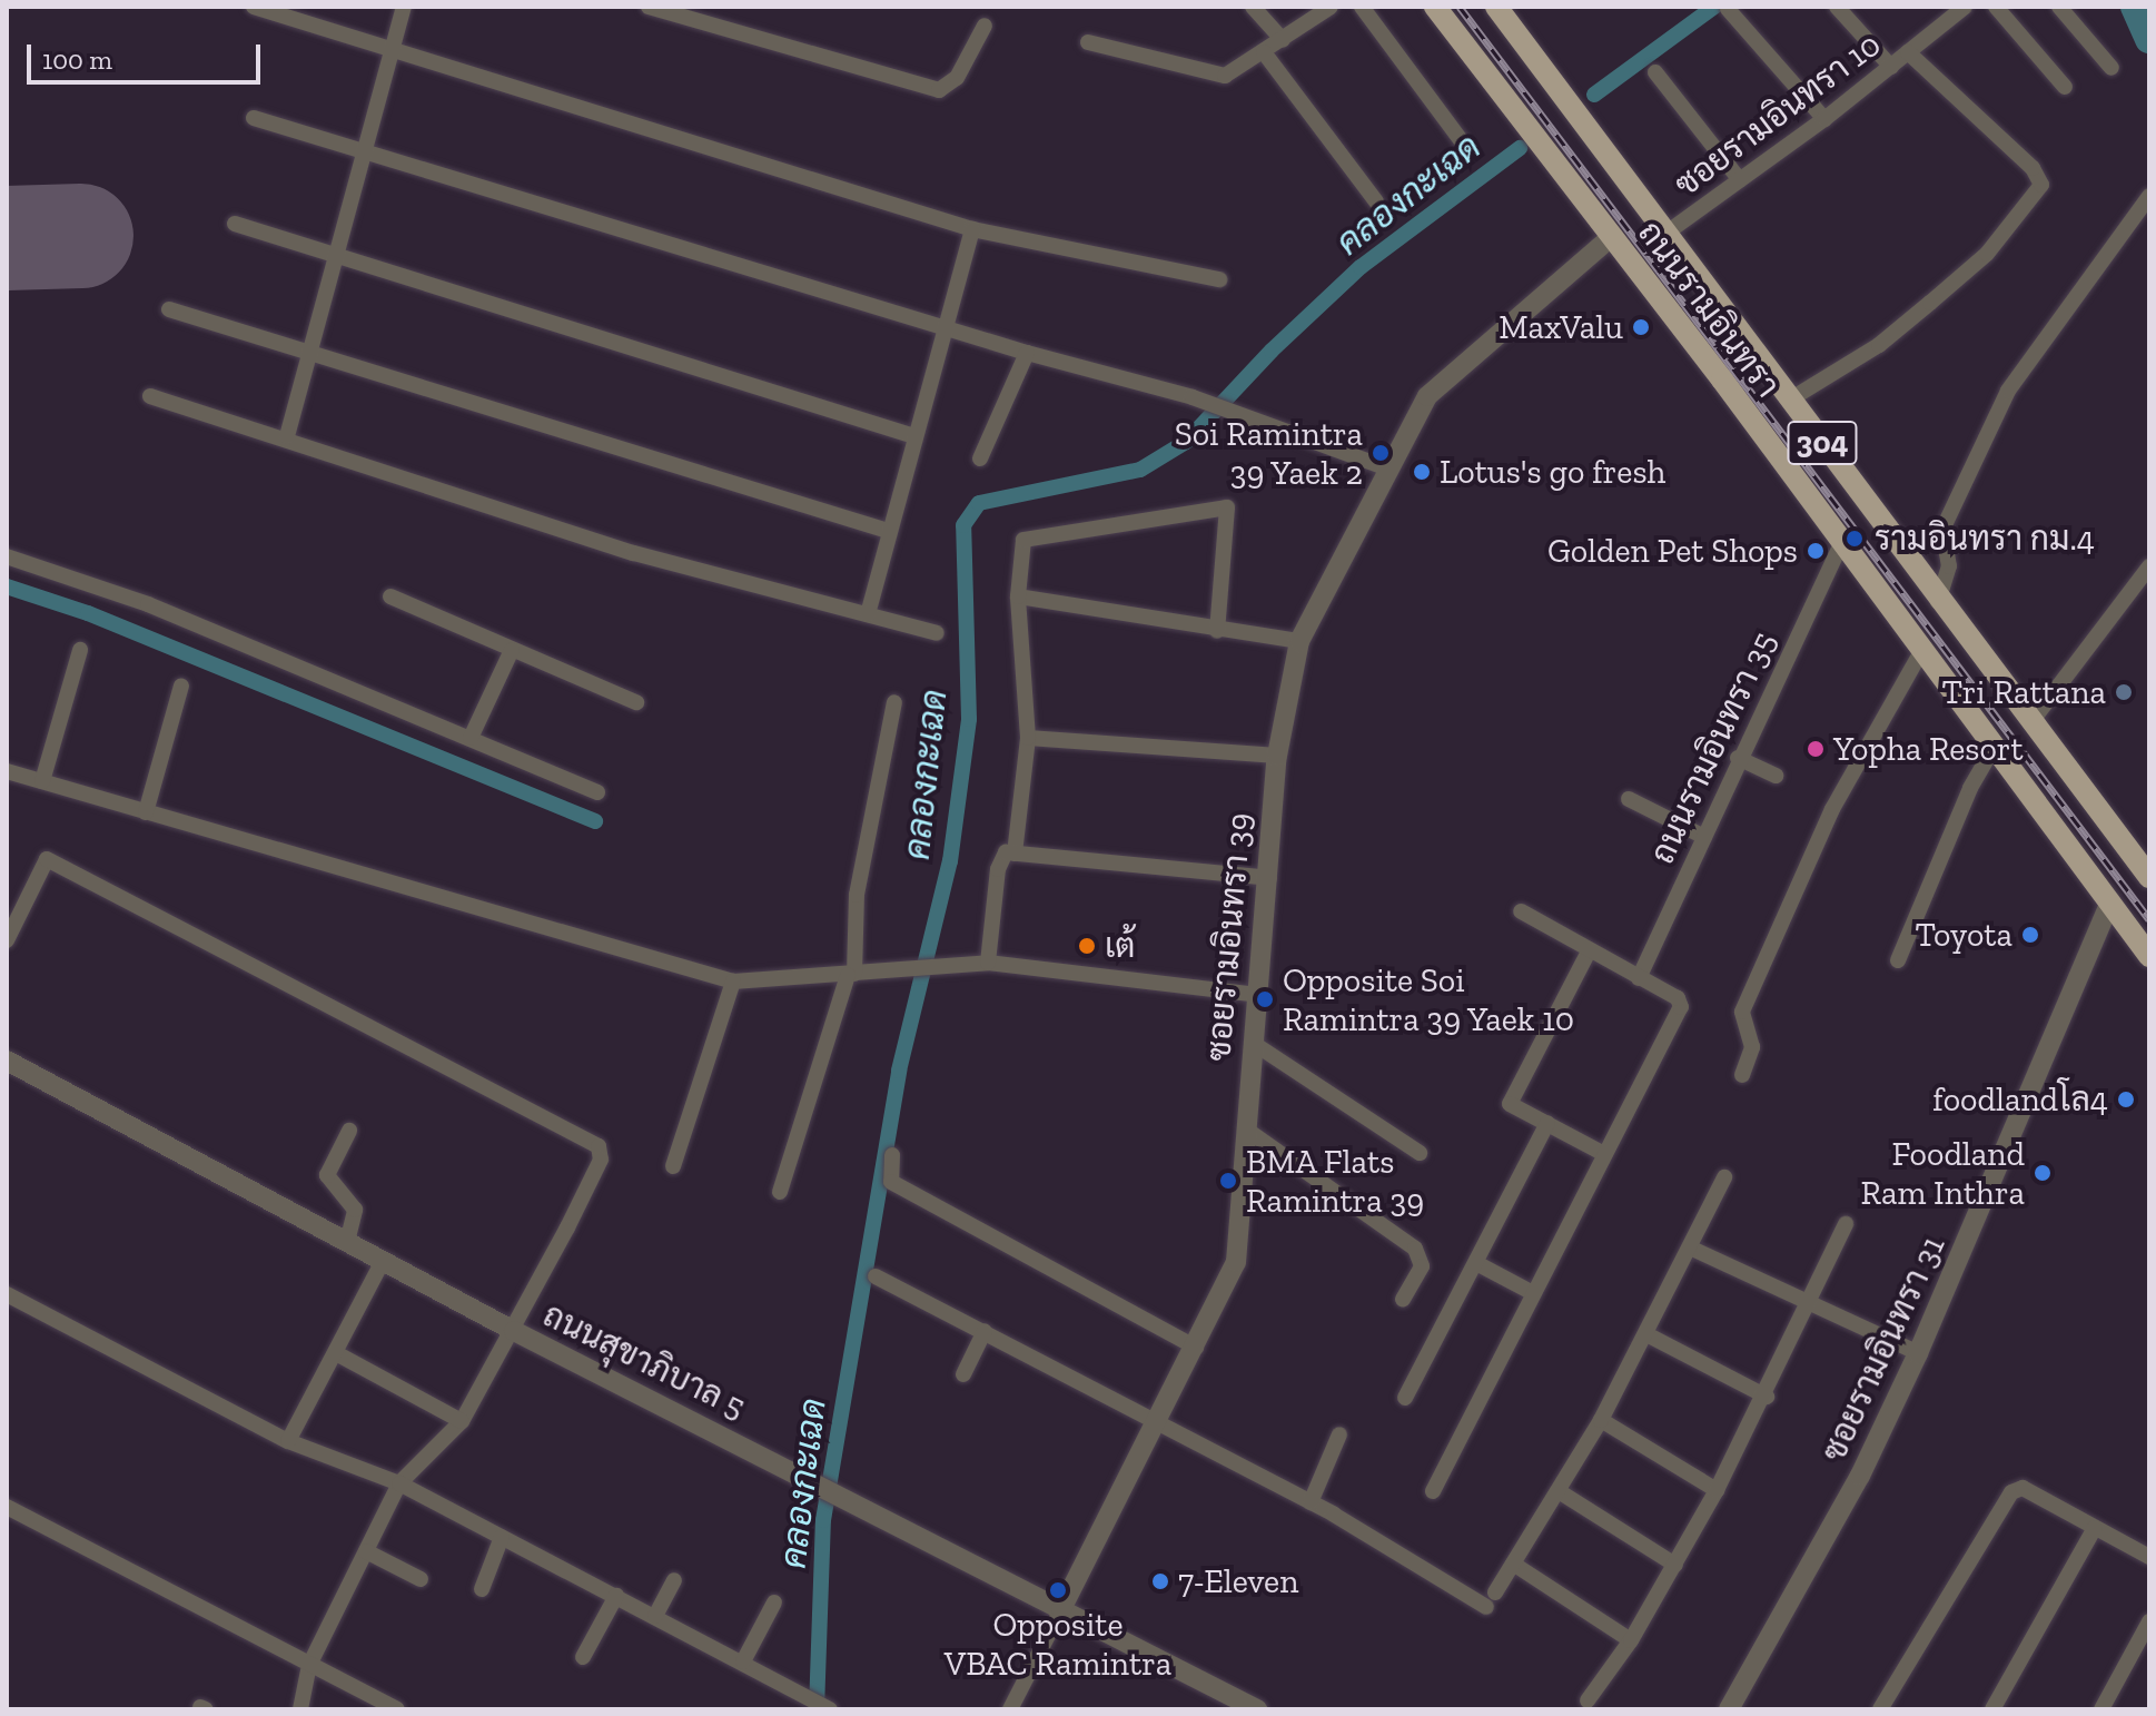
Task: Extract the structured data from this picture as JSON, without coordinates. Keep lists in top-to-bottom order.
{
  "streets": {
    "main road": ["ถนนรามอินทรา", "304"],
    "street": [
      "ซอยรามอินทรา 10",
      "ถนนรามอินทรา 35",
      "ซอยรามอินทรา 39",
      "ซอยรามอินทรา 31",
      "ถนนสุขาภิบาล 5"
    ]
  },
  "crossings": [
    ["ซอยรามอินทรา 10", "ถนนรามอินทรา"],
    ["ถนนรามอินทรา", "ถนนรามอินทรา 35"],
    ["ถนนรามอินทรา", "ซอยรามอินทรา 39"],
    ["ถนนรามอินทรา", "ซอยรามอินทรา 31"],
    ["ซอยรามอินทรา 39", "ถนนสุขาภิบาล 5"]
  ],
  "water": ["คลองกะเฉด"],
  "places": [
    "MaxValu",
    "Soi Ramintra 39 Yaek 2",
    "Lotus's go fresh",
    "รามอินทรา กม.4",
    "Golden Pet Shops",
    "Tri Rattana",
    "Yopha Resort",
    "Toyota",
    "เต้",
    "Opposite Soi Ramintra 39 Yaek 10",
    "foodlandโล4",
    "Foodland Ram Inthra",
    "BMA Flats Ramintra 39",
    "7-Eleven",
    "Opposite VBAC Ramintra"
  ],
  "scale_bar": "100 m"
}
